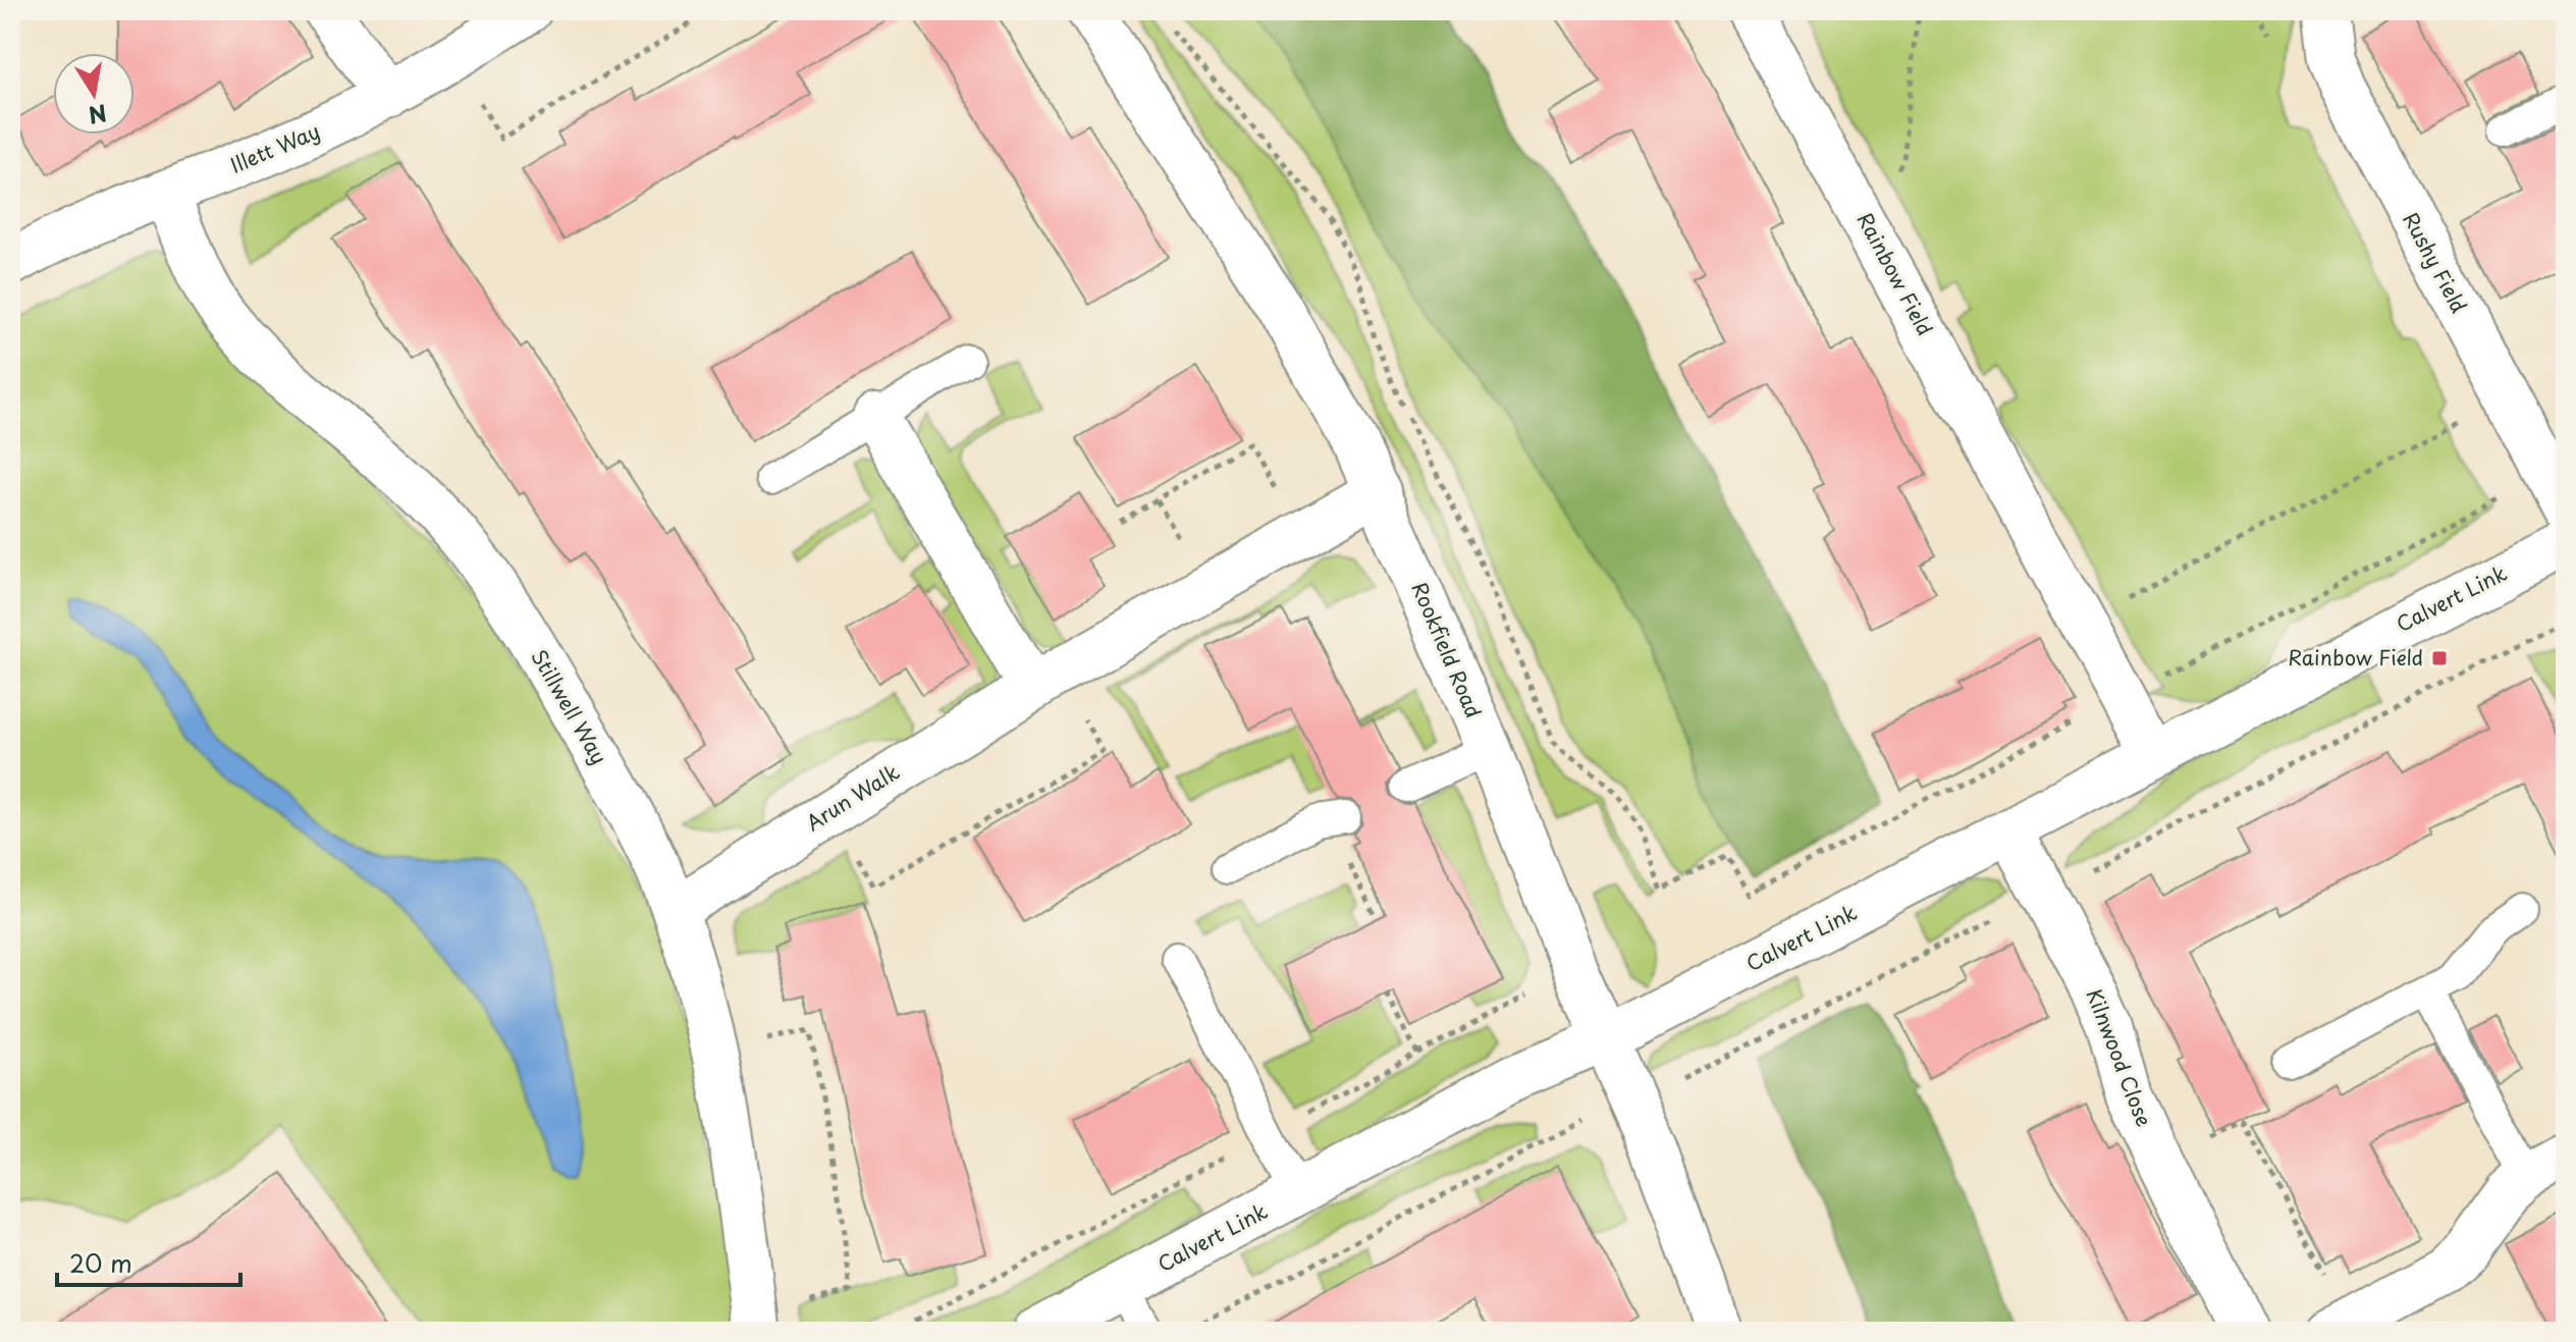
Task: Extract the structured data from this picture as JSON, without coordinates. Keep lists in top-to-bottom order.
{
  "streets": {
    "street": [
      "Illett Way",
      "Rushy Field",
      "Rainbow Field",
      "Calvert Link",
      "Rookfield Road",
      "Stillwell Way",
      "Arun Walk",
      "Kilnwood Close"
    ]
  },
  "crossings": [
    ["Illett Way", "Stillwell Way"],
    ["Rainbow Field", "Calvert Link"],
    ["Calvert Link", "Rookfield Road"],
    ["Calvert Link", "Kilnwood Close"],
    ["Rookfield Road", "Arun Walk"],
    ["Stillwell Way", "Arun Walk"]
  ],
  "places": {
    "transit": ["Rainbow Field"]
  },
  "scale_bar": "20 m",
  "north": "bottom"
}
